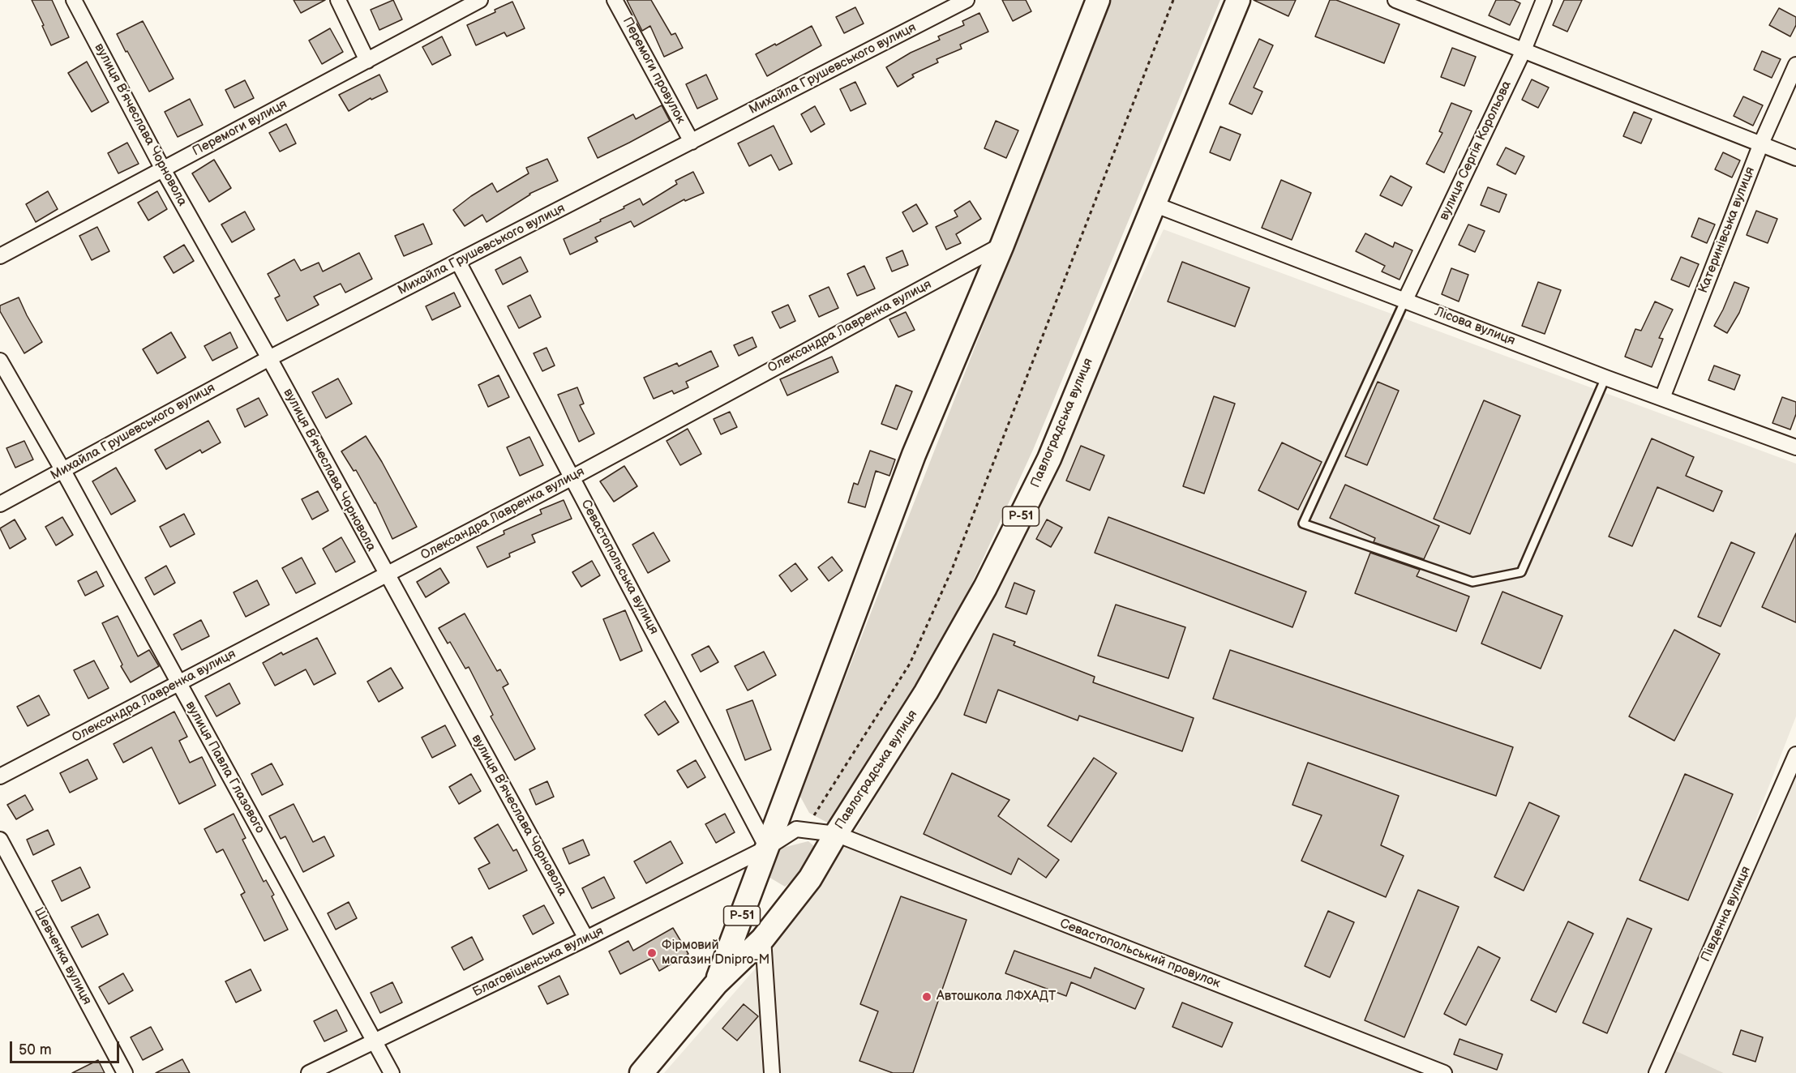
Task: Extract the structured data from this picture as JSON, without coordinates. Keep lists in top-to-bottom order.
{
  "streets": {
    "main road": ["Павлоградська вулиця", "Р-51"],
    "street": [
      "Михайла Грушевського вулиця",
      "Перемоги провулок",
      "вулиця В’ячеслава Чорновола",
      "Перемоги вулиця",
      "вулиця Сергія Корольова",
      "Катеринівська вулиця",
      "Олександра Лавренка вулиця",
      "Лісова вулиця",
      "Севастопольська вулиця",
      "вулиця Павла Глазового",
      "Південна вулиця",
      "Севастопольський провулок",
      "Шевченка вулиця",
      "Благовіщенська вулиця"
    ]
  },
  "crossings": [
    ["Михайла Грушевського вулиця", "Перемоги провулок"],
    ["Михайла Грушевського вулиця", "вулиця В’ячеслава Чорновола"],
    ["Михайла Грушевського вулиця", "Севастопольська вулиця"],
    ["Михайла Грушевського вулиця", "вулиця Павла Глазового"],
    ["вулиця В’ячеслава Чорновола", "Перемоги вулиця"],
    ["вулиця В’ячеслава Чорновола", "Олександра Лавренка вулиця"],
    ["вулиця В’ячеслава Чорновола", "Благовіщенська вулиця"],
    ["вулиця Сергія Корольова", "Лісова вулиця"],
    ["Катеринівська вулиця", "Лісова вулиця"],
    ["Олександра Лавренка вулиця", "Павлоградська вулиця"],
    ["Олександра Лавренка вулиця", "Севастопольська вулиця"],
    ["Олександра Лавренка вулиця", "вулиця Павла Глазового"],
    ["Лісова вулиця", "Павлоградська вулиця"],
    ["Павлоградська вулиця", "Севастопольська вулиця"],
    ["Павлоградська вулиця", "Севастопольський провулок"],
    ["Павлоградська вулиця", "Благовіщенська вулиця"],
    ["Севастопольська вулиця", "Севастопольський провулок"],
    ["Севастопольська вулиця", "Благовіщенська вулиця"],
    ["вулиця Павла Глазового", "Благовіщенська вулиця"],
    ["Севастопольський провулок", "Благовіщенська вулиця"]
  ],
  "places": ["Фірмовий магазин Dnipro-M", "Автошкола ЛФХАДТ"],
  "scale_bar": "50 m"
}
